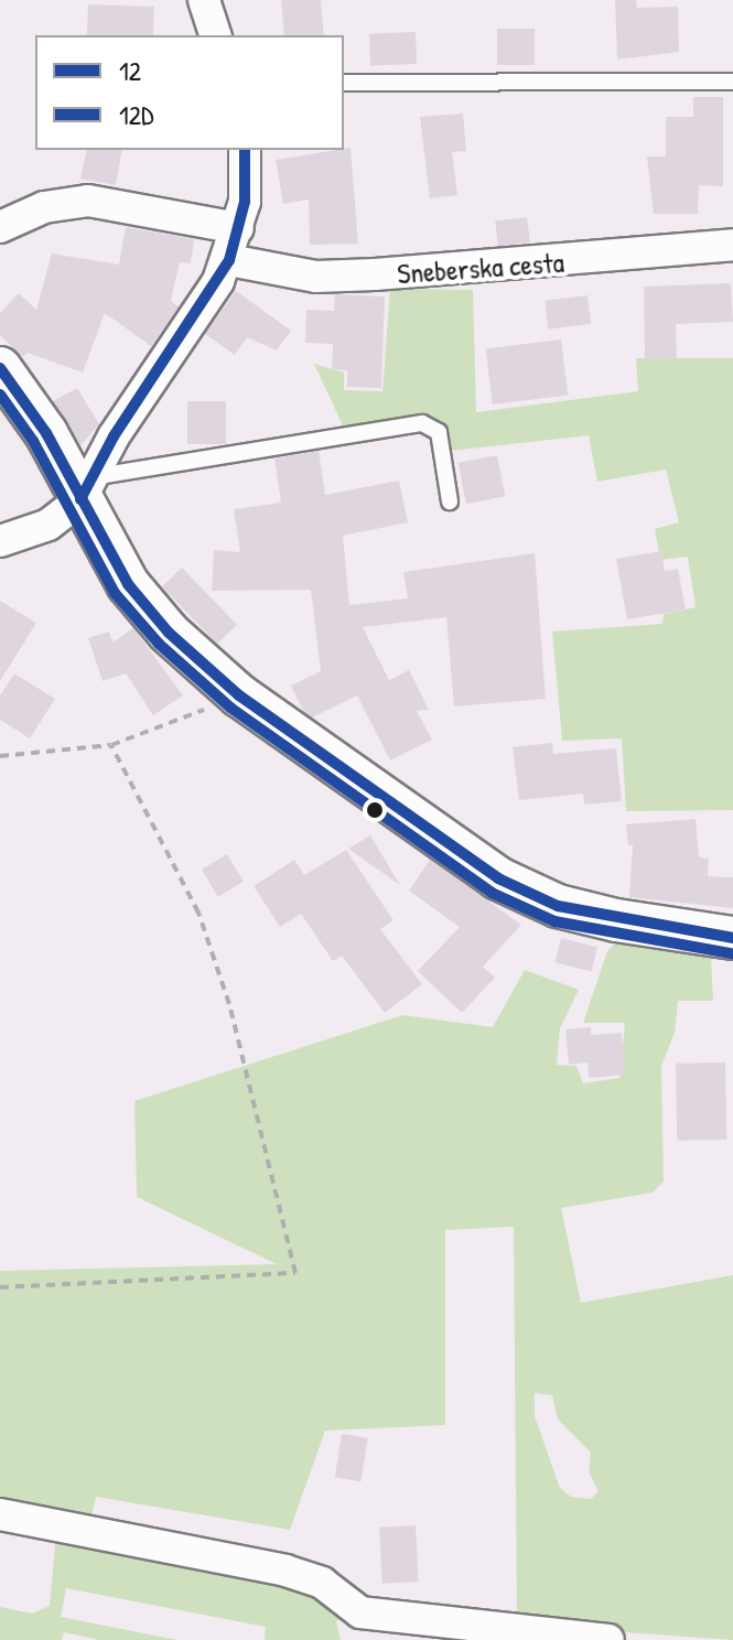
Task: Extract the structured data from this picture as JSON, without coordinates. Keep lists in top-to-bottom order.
{
  "streets": {
    "street": ["Sneberska cesta"]
  },
  "lines": ["transit line 12", "transit line 12D"],
  "legend": ["12", "12D"]
}
